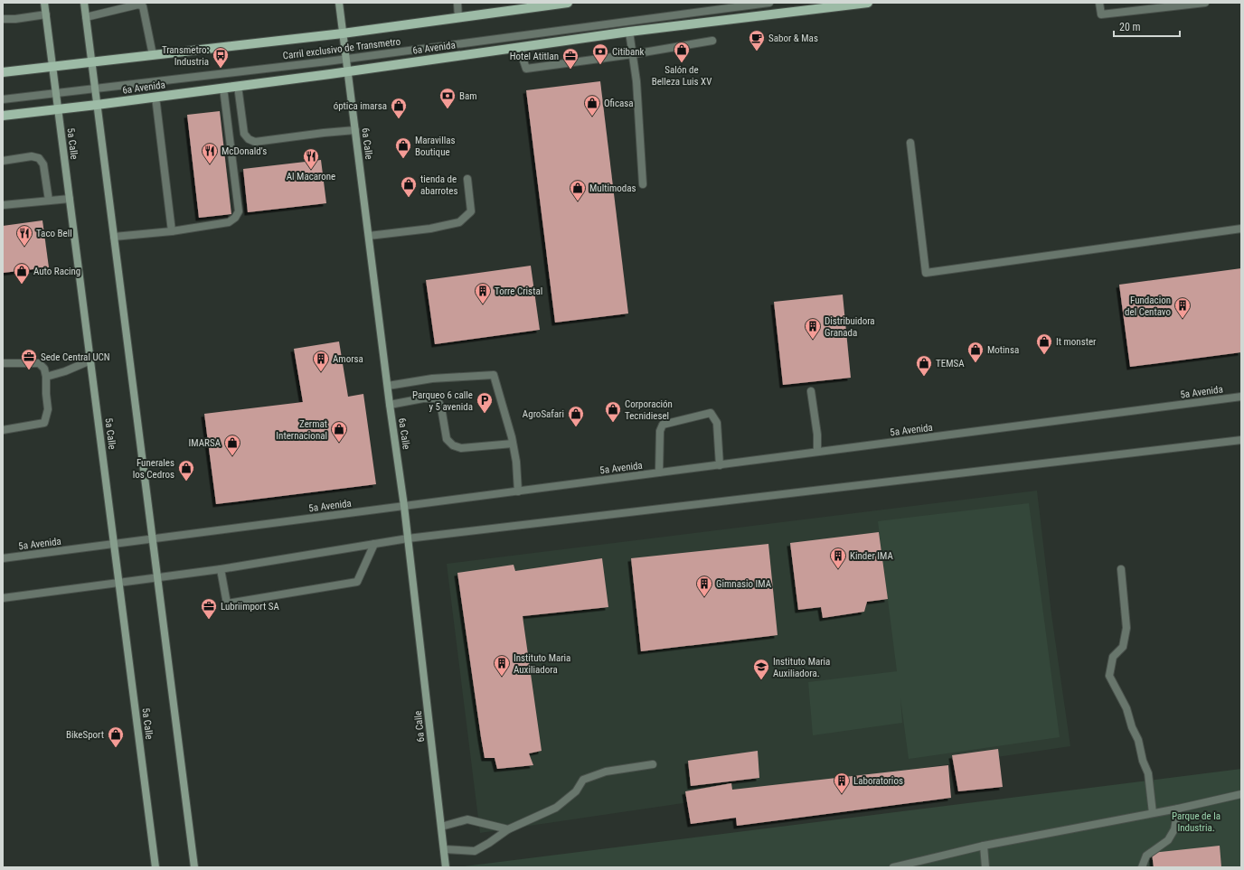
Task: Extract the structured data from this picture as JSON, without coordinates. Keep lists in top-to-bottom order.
{
  "streets": {
    "main road": ["6a Avenida", "5a Calle", "6a Calle"],
    "street": ["Carril exclusivo de Transmetro", "5a Avenida"]
  },
  "crossings": [
    ["6a Avenida", "5a Calle"],
    ["6a Avenida", "6a Calle"],
    ["Carril exclusivo de Transmetro", "5a Calle"],
    ["Carril exclusivo de Transmetro", "6a Calle"],
    ["5a Calle", "5a Avenida"],
    ["6a Calle", "5a Avenida"]
  ],
  "parks": ["Parque de la Industria."],
  "places": {
    "cafe": ["Sabor & Mas"],
    "shop": [
      "Salón de Belleza Luis XV",
      "Oficasa",
      "óptica imarsa",
      "Maravillas Boutique",
      "tienda de abarrotes",
      "Multimodas",
      "Auto Racing",
      "It monster",
      "Motinsa",
      "TEMSA",
      "Corporación Tecnidiesel",
      "AgroSafari",
      "Zermat Internacional",
      "IMARSA",
      "Funerales los Cedros",
      "BikeSport"
    ],
    "bank": ["Citibank", "Bam"],
    "bus stop": ["Transmetro: Industria"],
    "office": ["Hotel Atitlan", "Sede Central UCN", "Lubriimport SA"],
    "restaurant": ["McDonald's", "Al Macarone", "Taco Bell"],
    "building": [
      "Torre Cristal",
      "Fundacion del Centavo",
      "Distribuidora Granada",
      "Amorsa",
      "Kinder IMA",
      "Gimnasio IMA",
      "Instituto Maria Auxiliadora",
      "Laboratorios"
    ],
    "parking": ["Parqueo 6 calle y 5 avenida"],
    "school or university": ["Instituto Maria Auxiliadora."]
  },
  "scale_bar": "20 m"
}
